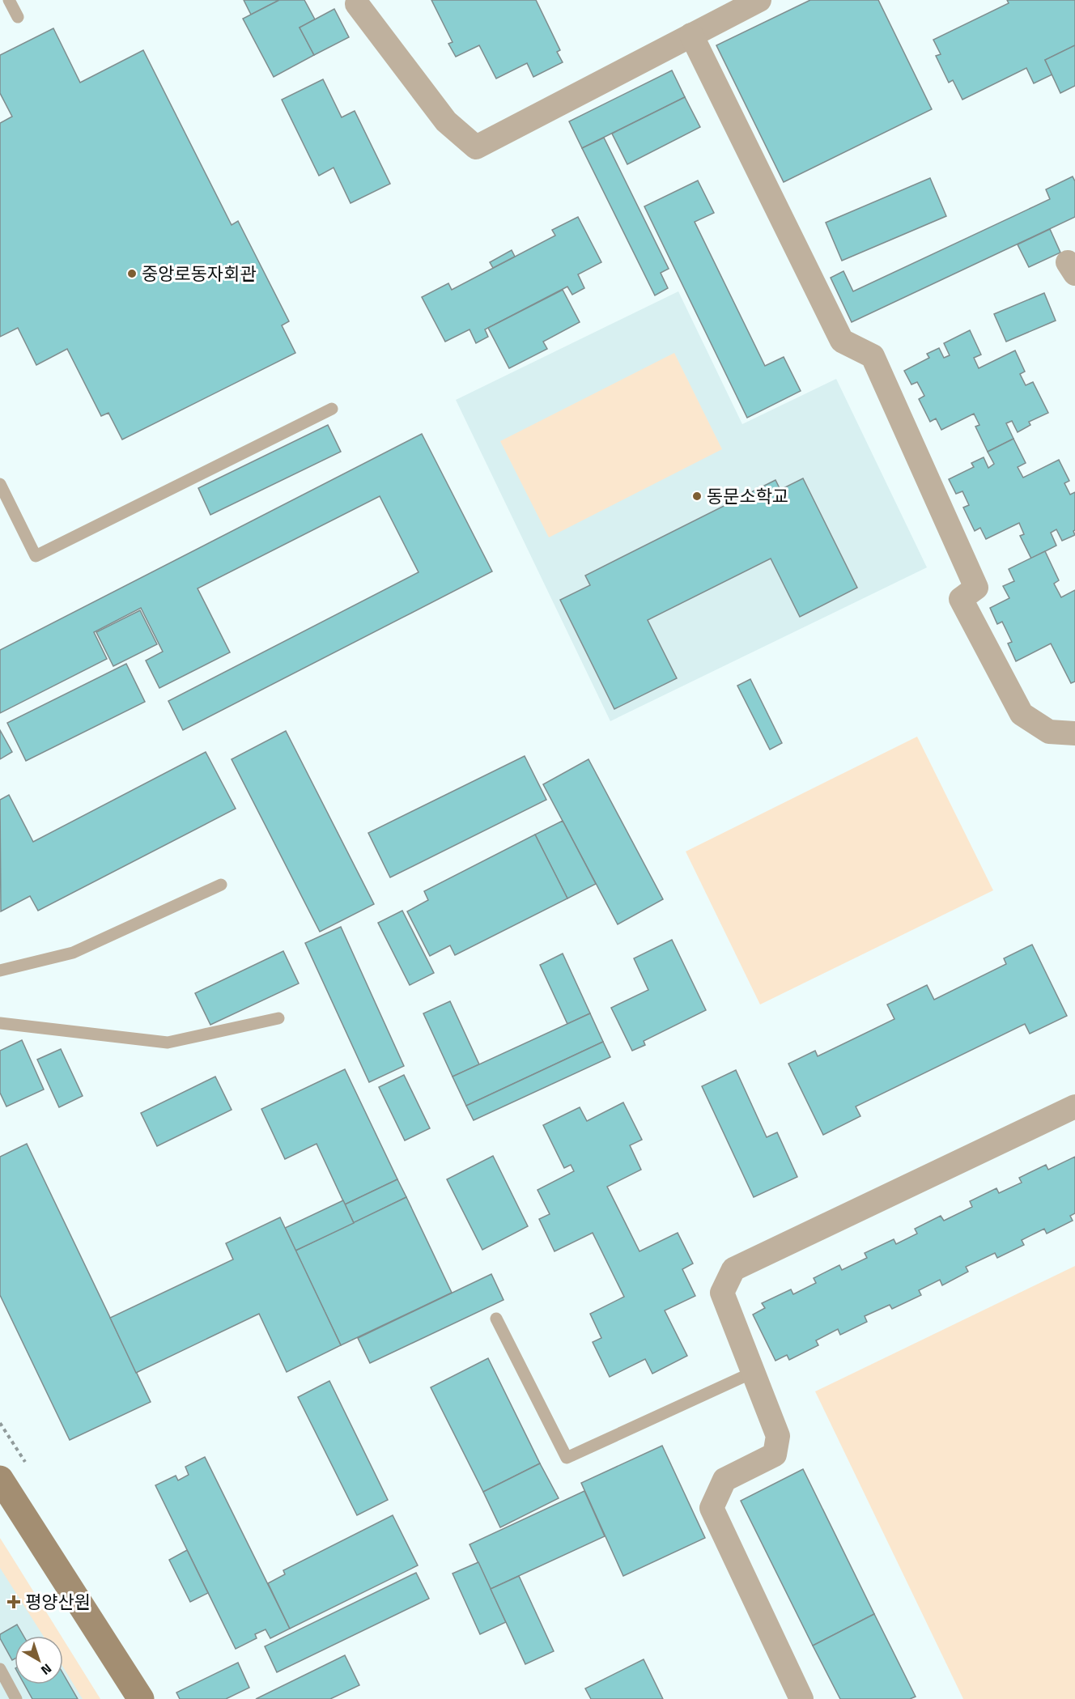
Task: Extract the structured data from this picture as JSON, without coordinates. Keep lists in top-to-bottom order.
{
  "places": {
    "other": ["중앙로동자회관", "동문소학교"],
    "health": ["평양산원"]
  },
  "north": "bottom right"
}
